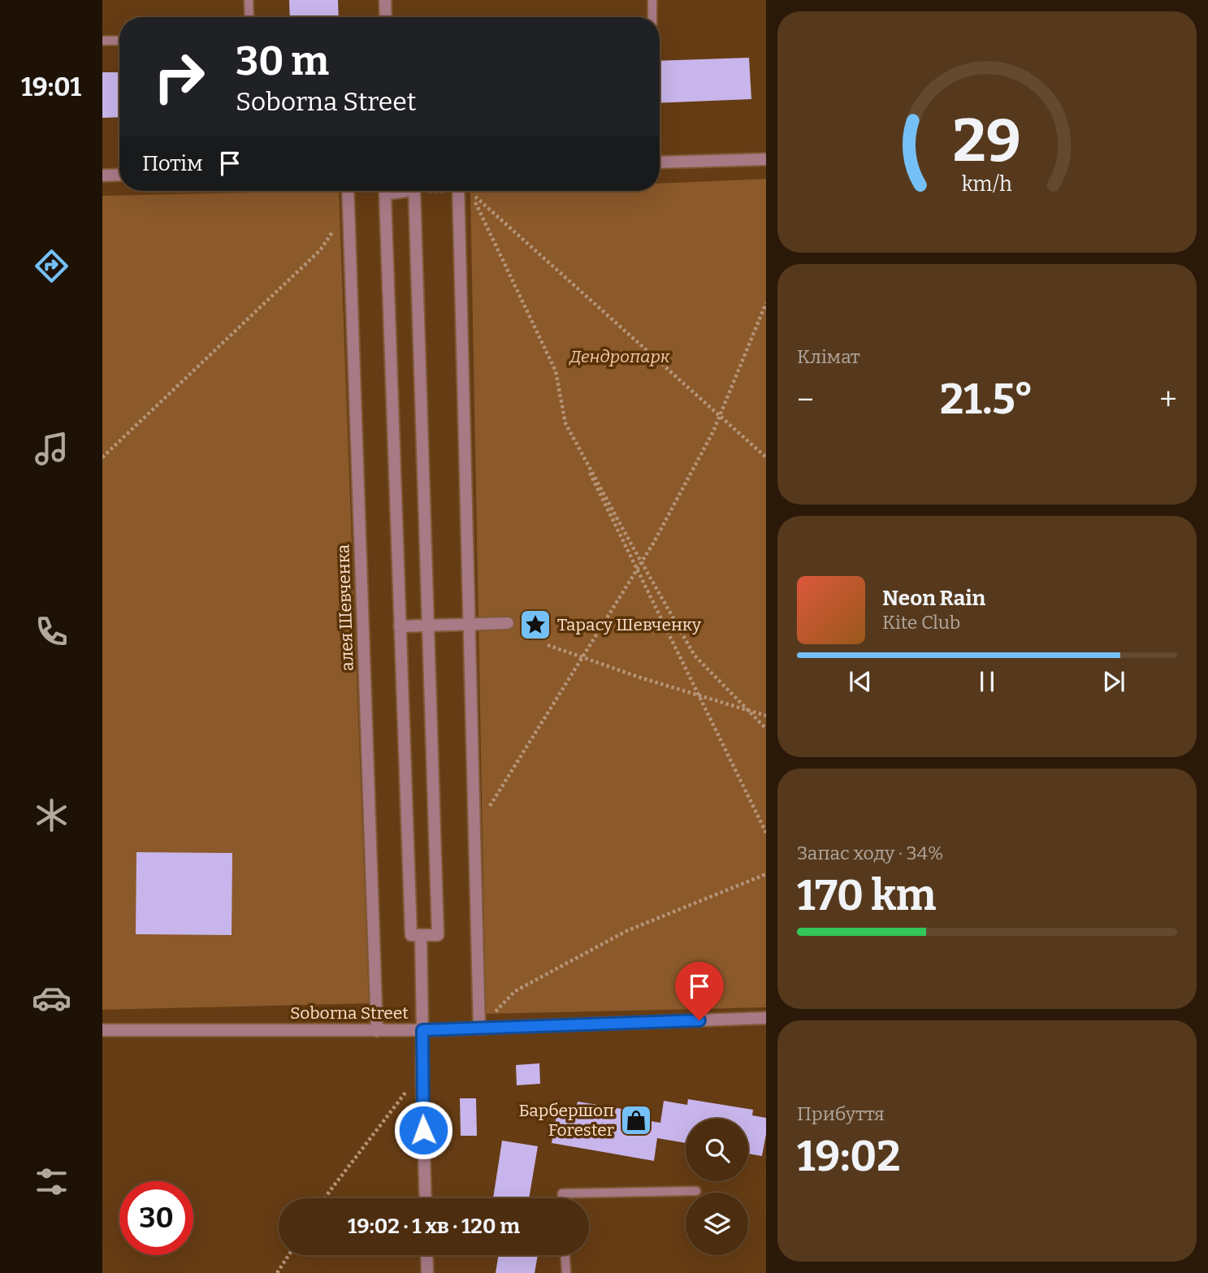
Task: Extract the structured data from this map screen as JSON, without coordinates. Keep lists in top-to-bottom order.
{
  "streets": {
    "street": ["алея Шевченка", "Soborna Street"]
  },
  "crossings": [
    ["алея Шевченка", "Soborna Street"]
  ],
  "parks": ["Дендропарк"],
  "places": {
    "place": ["Тарасу Шевченку"],
    "shop": ["Барбершоп Forester"]
  },
  "page": {
    "tabs": "19:01",
    "turn": ["30 m", "Soborna Street"],
    "then": "Потім",
    "tile": [
      "Клімат",
      ["Запас ходу · 34%", "170 km"],
      ["Прибуття", "19:02"]
    ],
    "heat": ["−", "21.5°", "+"],
    "song": ["Neon Rain", "Kite Club"],
    "limit": "30",
    "trip": "19:02 · 1 хв · 120 m",
    "gauge": ["29", "km/h"]
  }
}
